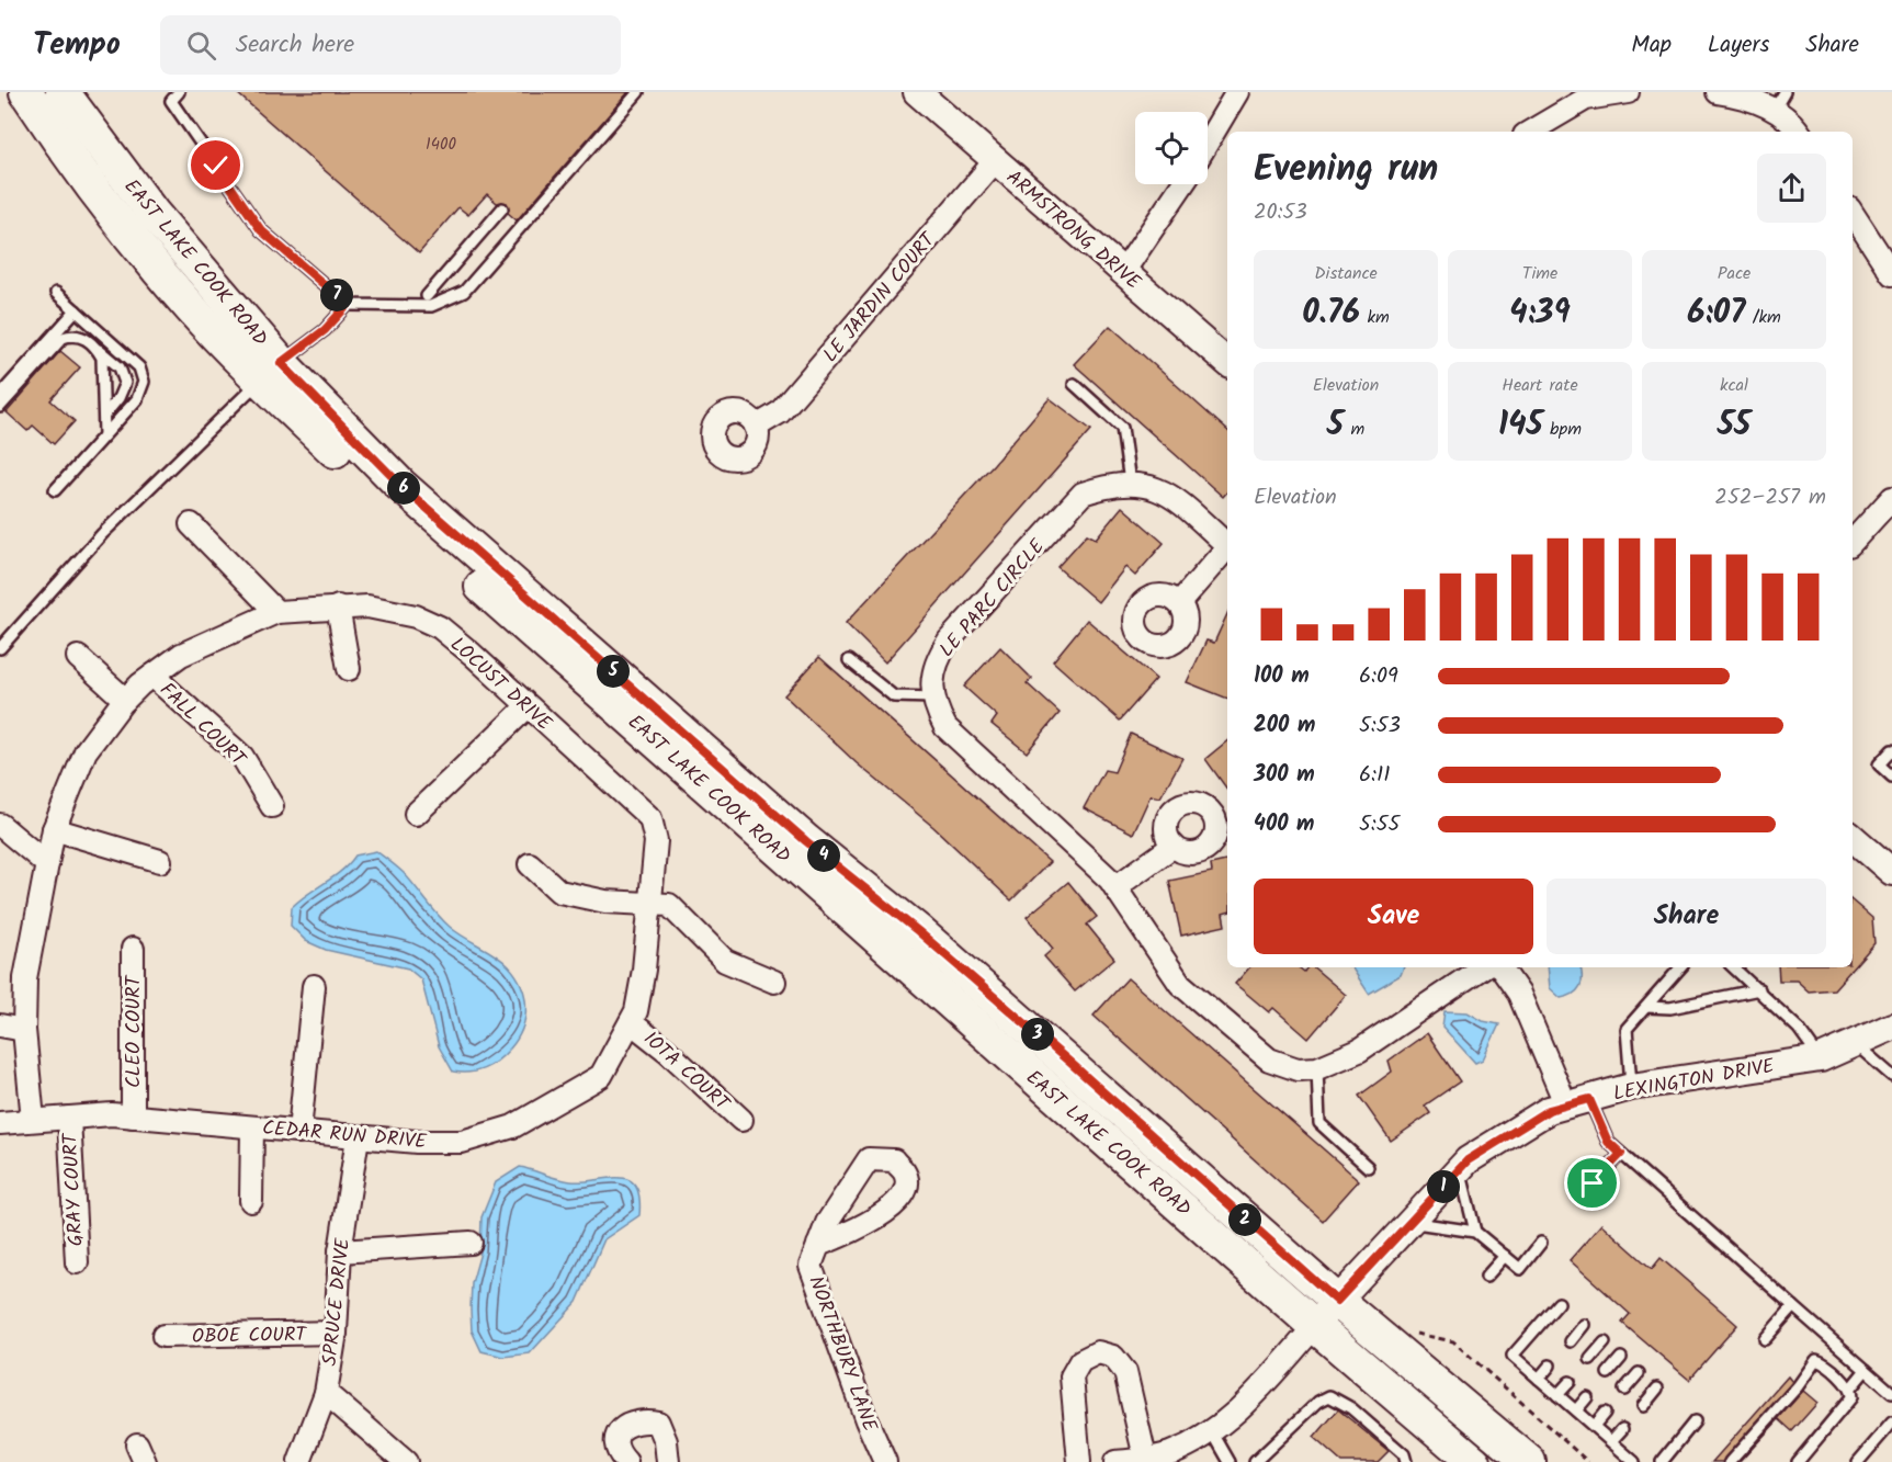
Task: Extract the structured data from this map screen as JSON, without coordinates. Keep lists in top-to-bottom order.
{
  "streets": {
    "main road": ["EAST LAKE COOK ROAD"],
    "street": [
      "ARMSTRONG DRIVE",
      "LE JARDIN COURT",
      "LE PARC CIRCLE",
      "LOCUST DRIVE",
      "FALL COURT",
      "CLEO COURT",
      "IOTA COURT",
      "LEXINGTON DRIVE",
      "CEDAR RUN DRIVE",
      "GRAY COURT",
      "SPRUCE DRIVE",
      "OBOE COURT",
      "NORTHBURY LANE"
    ]
  },
  "crossings": [
    ["ARMSTRONG DRIVE", "LE JARDIN COURT"],
    ["EAST LAKE COOK ROAD", "LEXINGTON DRIVE"],
    ["LOCUST DRIVE", "FALL COURT"],
    ["LOCUST DRIVE", "IOTA COURT"],
    ["LOCUST DRIVE", "CEDAR RUN DRIVE"],
    ["CLEO COURT", "CEDAR RUN DRIVE"],
    ["IOTA COURT", "CEDAR RUN DRIVE"],
    ["CEDAR RUN DRIVE", "GRAY COURT"],
    ["CEDAR RUN DRIVE", "SPRUCE DRIVE"],
    ["SPRUCE DRIVE", "OBOE COURT"]
  ],
  "house_numbers": ["1400"],
  "page": {
    "header": "Tempo",
    "search": "Search here",
    "nav": ["Map", "Layers", "Share"],
    "heading": ["Evening run", "20:53"],
    "stats": [
      ["Distance", "0.76 km"],
      ["Time", "4:39"],
      ["Pace", "6:07 /km"],
      ["Elevation", "5 m"],
      ["Heart rate", "145 bpm"],
      ["kcal", "55"]
    ],
    "pins": [
      "7",
      "6",
      "5",
      "4",
      "3",
      "1",
      "2"
    ],
    "chart": ["Elevation", "252–257 m"],
    "list": [
      {
        "name": "100 m",
        "note": "6:09"
      },
      {
        "name": "200 m",
        "note": "5:53"
      },
      {
        "name": "300 m",
        "note": "6:11"
      },
      {
        "name": "400 m",
        "note": "5:55"
      }
    ],
    "buttons": ["Save", "Share"]
  }
}
